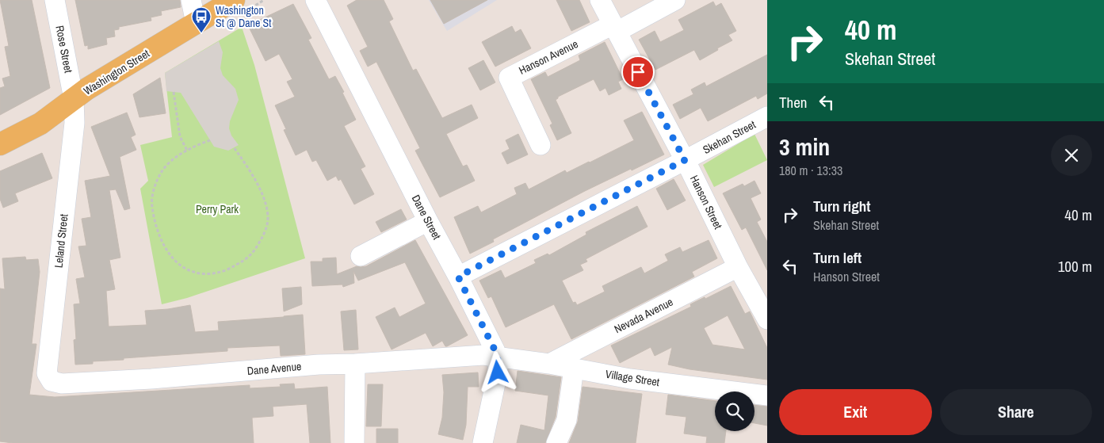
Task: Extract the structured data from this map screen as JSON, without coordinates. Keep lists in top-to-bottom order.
{
  "streets": {
    "main road": ["Washington Street"],
    "street": [
      "Rose Street",
      "Hanson Avenue",
      "Skehan Street",
      "Hanson Street",
      "Dane Street",
      "Leland Street",
      "Nevada Avenue",
      "Dane Avenue",
      "Village Street"
    ]
  },
  "crossings": [
    ["Rose Street", "Washington Street"],
    ["Rose Street", "Leland Street"],
    ["Hanson Avenue", "Hanson Street"],
    ["Washington Street", "Leland Street"],
    ["Skehan Street", "Hanson Street"],
    ["Skehan Street", "Dane Street"],
    ["Hanson Street", "Nevada Avenue"],
    ["Dane Street", "Dane Avenue"],
    ["Dane Street", "Village Street"],
    ["Leland Street", "Dane Avenue"],
    ["Nevada Avenue", "Village Street"],
    ["Dane Avenue", "Village Street"]
  ],
  "parks": ["Perry Park"],
  "places": {
    "bus stop": ["Washington St @ Dane St"]
  },
  "page": {
    "turn": ["40 m", "Skehan Street"],
    "then": "Then",
    "heading": ["3 min", "180 m · 13:33"],
    "list": [
      {
        "name": "Turn right",
        "note": "Skehan Street",
        "value": "40 m"
      },
      {
        "name": "Turn left",
        "note": "Hanson Street",
        "value": "100 m"
      }
    ],
    "buttons": ["Exit", "Share"]
  }
}
